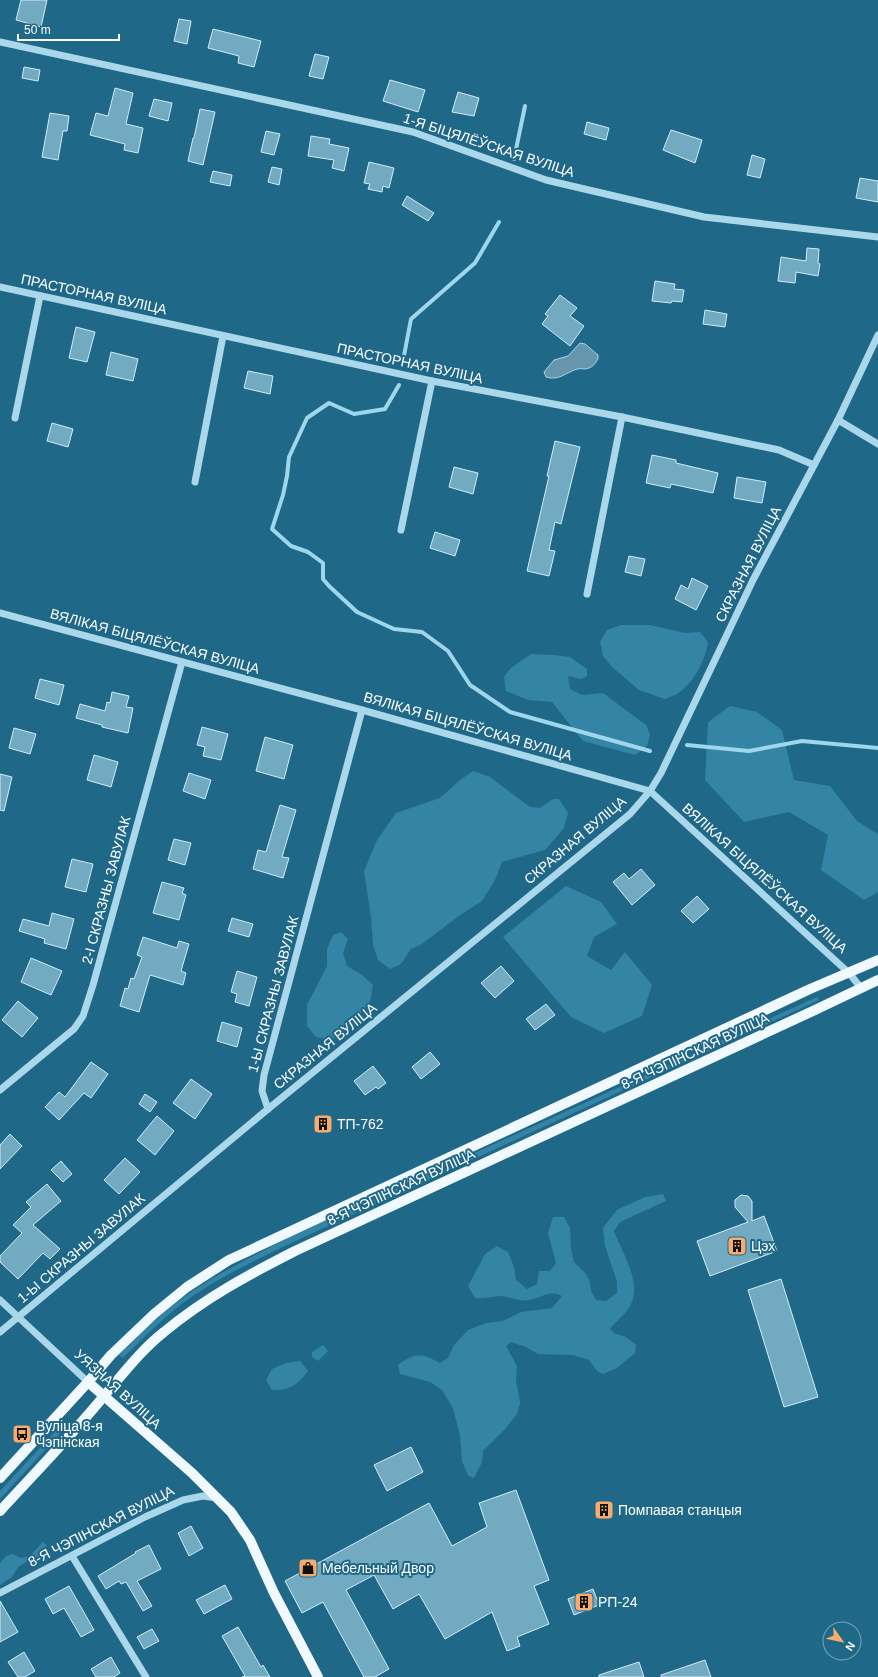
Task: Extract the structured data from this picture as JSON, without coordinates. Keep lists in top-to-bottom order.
{
  "streets": {
    "main road": ["8-Я ЧЭПІНСКАЯ ВУЛІЦА", "УЯЗНАЯ ВУЛІЦА"],
    "street": [
      "1-Я БІЦЯЛЁЎСКАЯ ВУЛІЦА",
      "ПРАСТОРНАЯ ВУЛІЦА",
      "СКРАЗНАЯ ВУЛІЦА",
      "ВЯЛІКАЯ БІЦЯЛЁЎСКАЯ ВУЛІЦА",
      "2-І СКРАЗНЫ ЗАВУЛАК",
      "1-Ы СКРАЗНЫ ЗАВУЛАК"
    ]
  },
  "crossings": [
    ["ПРАСТОРНАЯ ВУЛІЦА", "СКРАЗНАЯ ВУЛІЦА"],
    ["СКРАЗНАЯ ВУЛІЦА", "ВЯЛІКАЯ БІЦЯЛЁЎСКАЯ ВУЛІЦА"],
    ["СКРАЗНАЯ ВУЛІЦА", "1-Ы СКРАЗНЫ ЗАВУЛАК"],
    ["ВЯЛІКАЯ БІЦЯЛЁЎСКАЯ ВУЛІЦА", "2-І СКРАЗНЫ ЗАВУЛАК"],
    ["ВЯЛІКАЯ БІЦЯЛЁЎСКАЯ ВУЛІЦА", "1-Ы СКРАЗНЫ ЗАВУЛАК"],
    ["ВЯЛІКАЯ БІЦЯЛЁЎСКАЯ ВУЛІЦА", "8-Я ЧЭПІНСКАЯ ВУЛІЦА"],
    ["1-Ы СКРАЗНЫ ЗАВУЛАК", "УЯЗНАЯ ВУЛІЦА"],
    ["8-Я ЧЭПІНСКАЯ ВУЛІЦА", "УЯЗНАЯ ВУЛІЦА"]
  ],
  "places": {
    "building": [
      "ТП-762",
      "Цэх",
      "Помпавая станцыя",
      "РП-24"
    ],
    "bus stop": ["Вуліца 8-я Чэпінская"],
    "shop": ["Мебельный Двор"]
  },
  "scale_bar": "50 m",
  "north": "bottom right"
}
